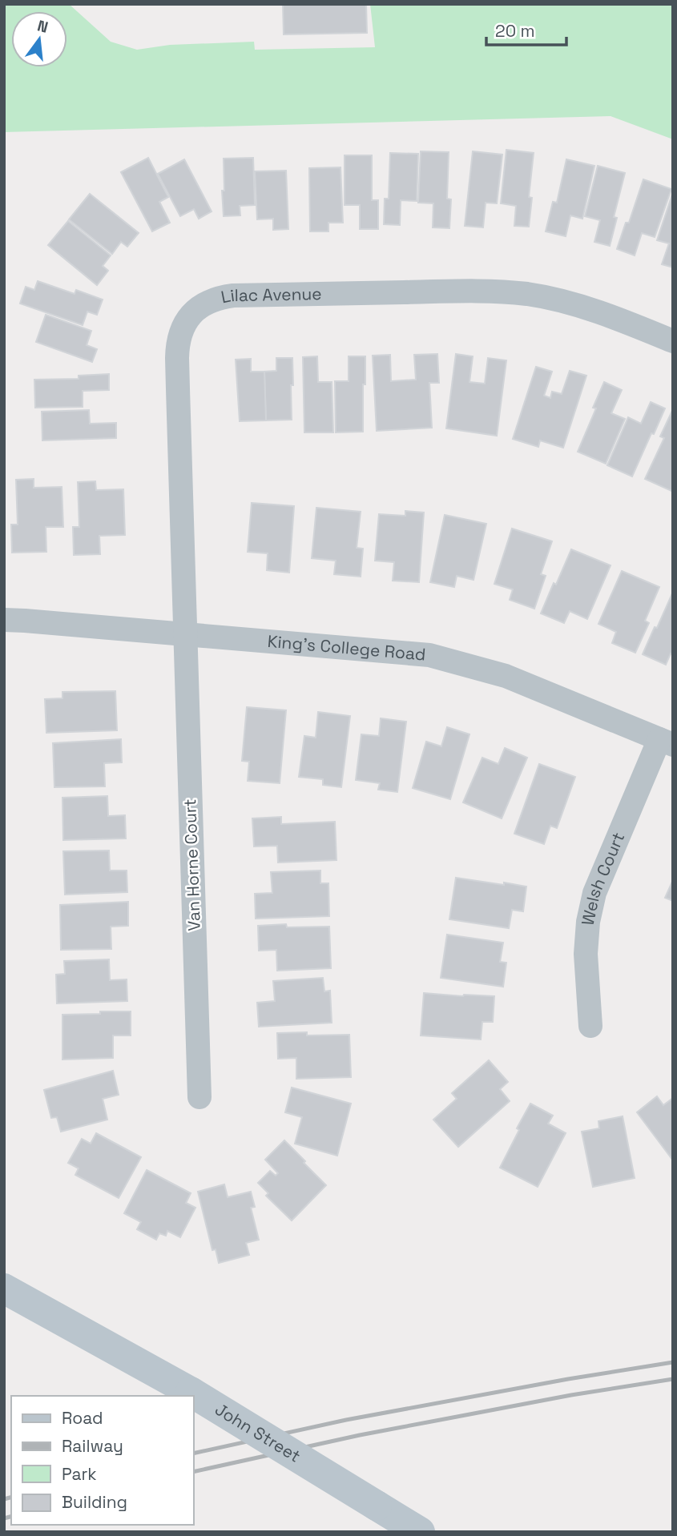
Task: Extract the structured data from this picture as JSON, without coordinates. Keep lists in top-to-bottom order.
{
  "streets": {
    "main road": ["John Street"],
    "street": [
      "Lilac Avenue",
      "King's College Road",
      "Van Horne Court",
      "Welsh Court"
    ]
  },
  "crossings": [
    ["Lilac Avenue", "King's College Road"],
    ["Lilac Avenue", "Van Horne Court"],
    ["King's College Road", "Van Horne Court"],
    ["King's College Road", "Welsh Court"]
  ],
  "legend": [
    "Road",
    "Railway",
    "Park",
    "Building"
  ],
  "scale_bar": "20 m",
  "north": "top"
}
